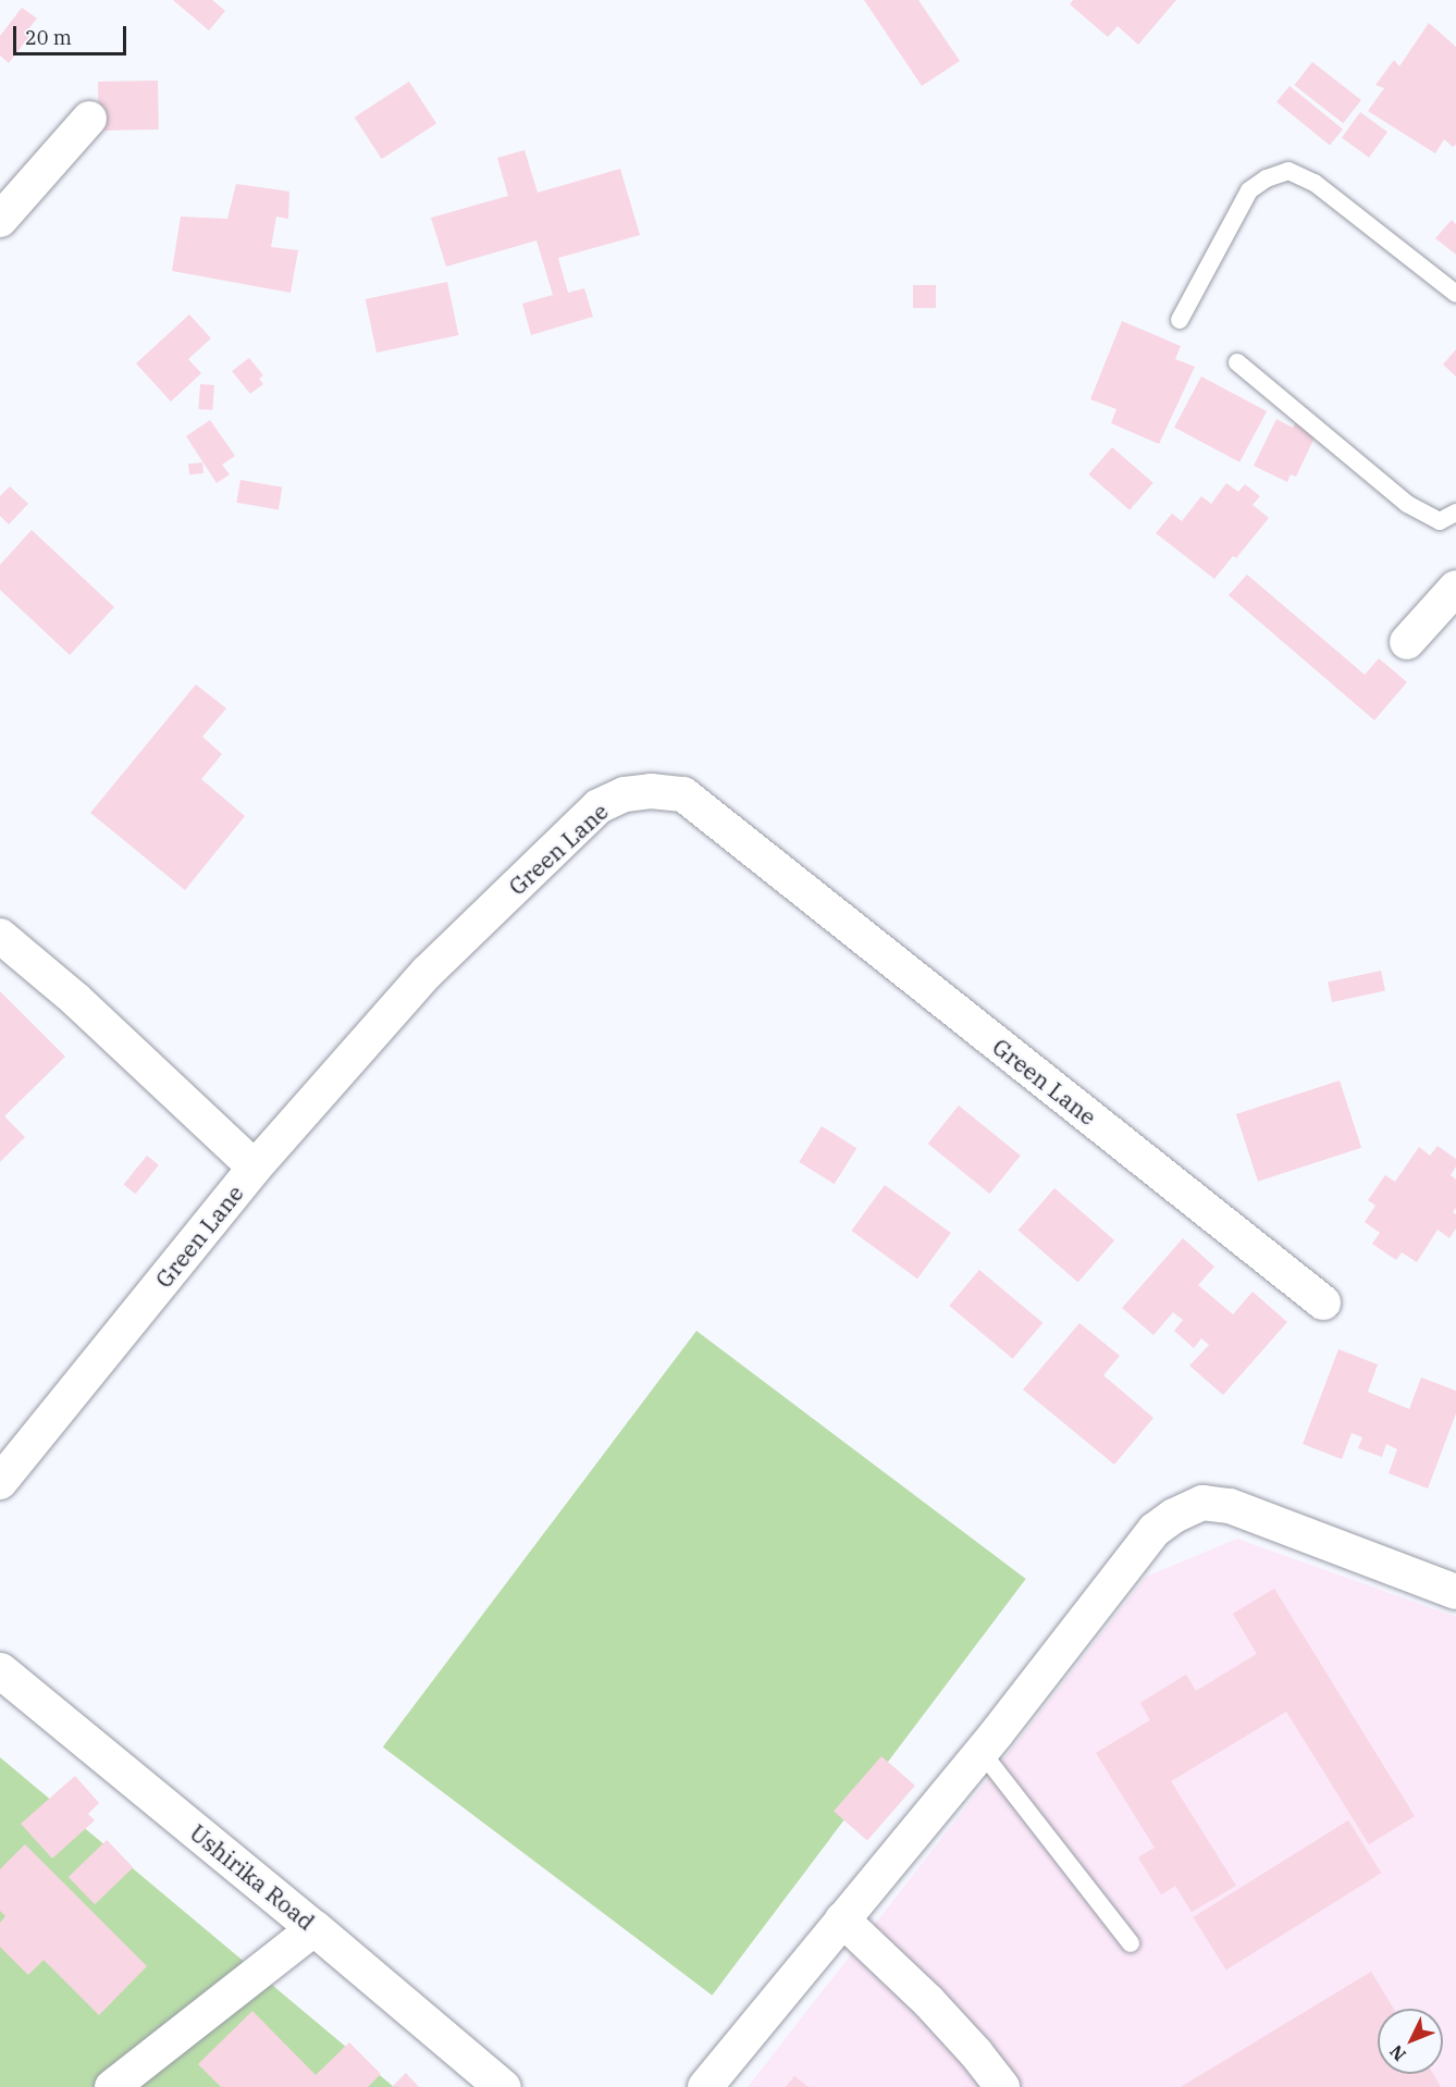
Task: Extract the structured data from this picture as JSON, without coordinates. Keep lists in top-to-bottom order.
{
  "streets": {
    "street": ["Green Lane", "Ushirika Road"]
  },
  "scale_bar": "20 m",
  "north": "bottom left"
}
